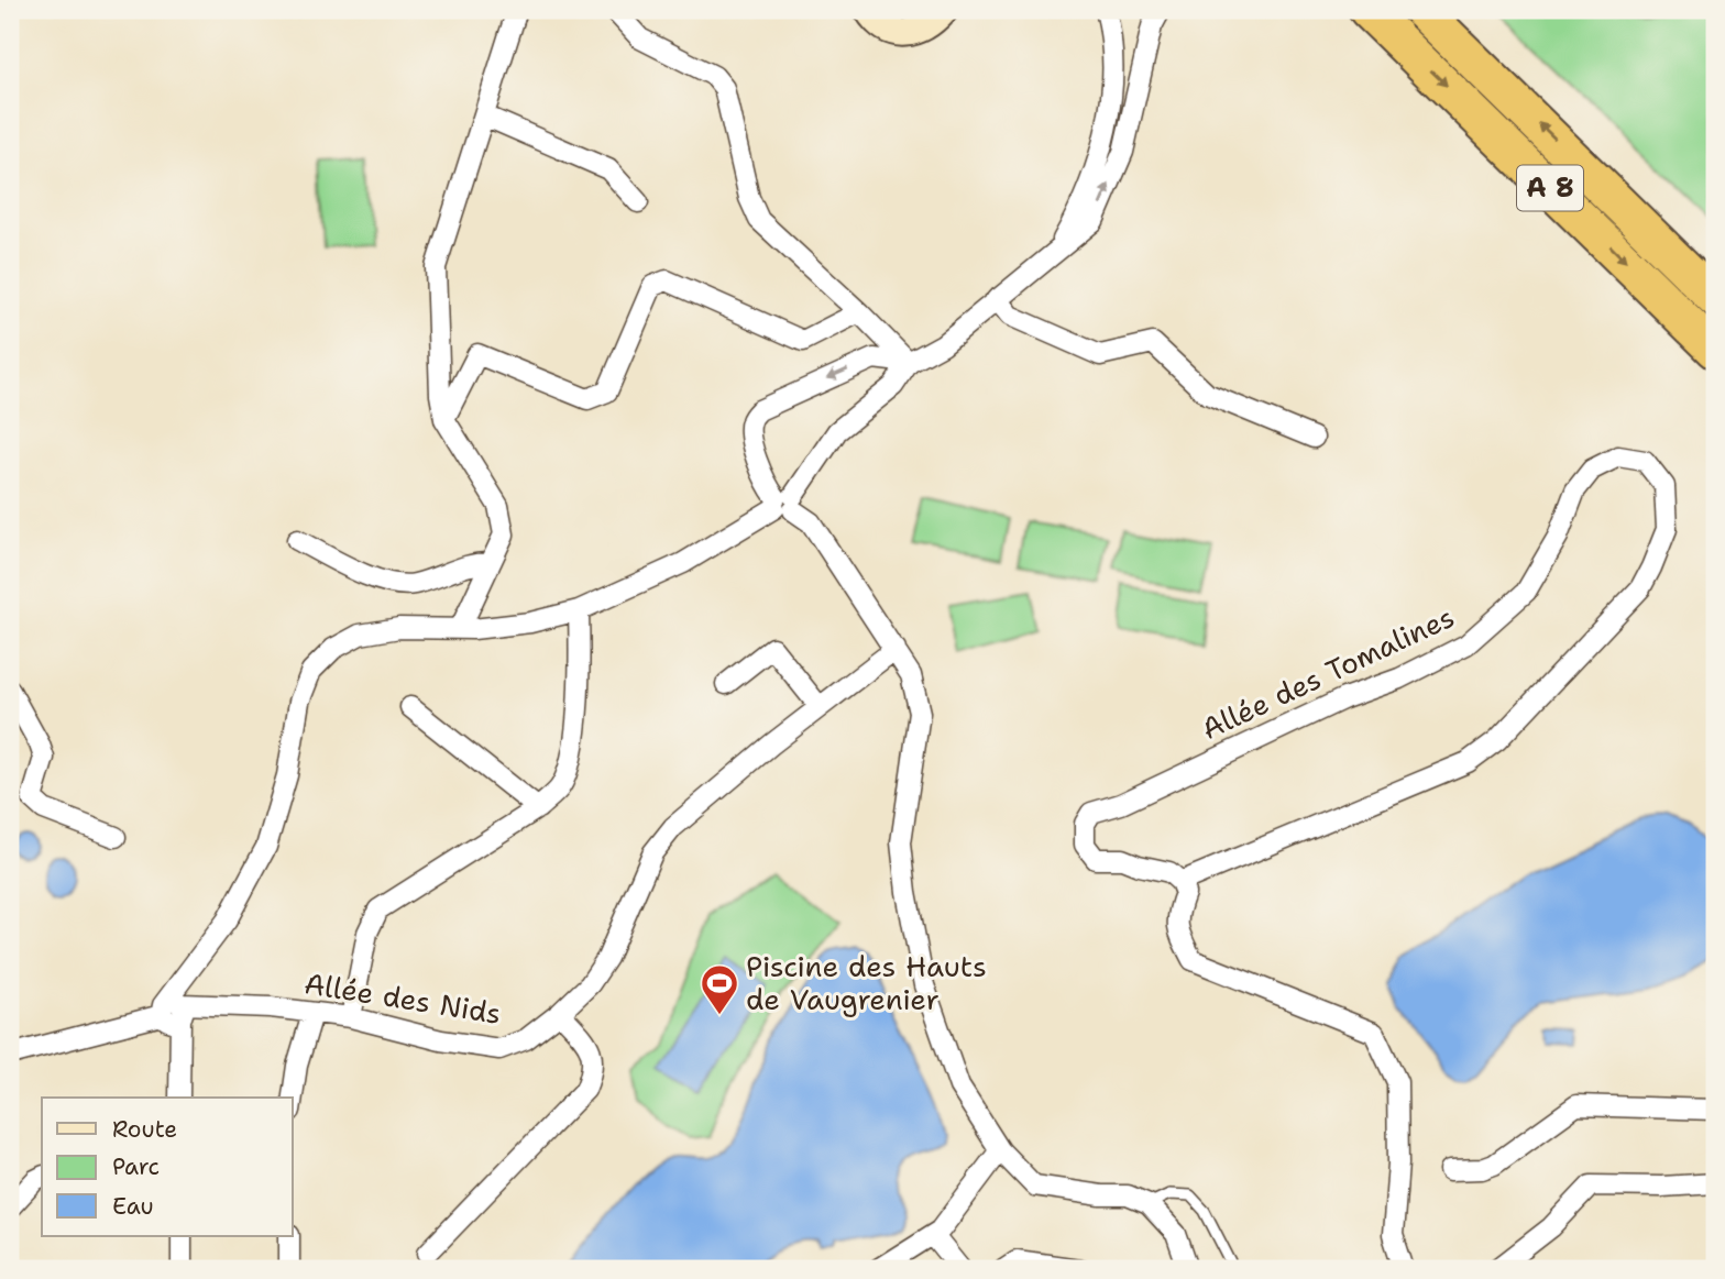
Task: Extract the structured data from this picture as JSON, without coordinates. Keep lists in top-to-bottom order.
{
  "streets": {
    "highway": ["A 8"],
    "street": ["Allée des Tomalines", "Allée des Nids"]
  },
  "places": {
    "sports": ["Piscine des Hauts de Vaugrenier"]
  },
  "legend": ["Route", "Parc", "Eau"]
}
